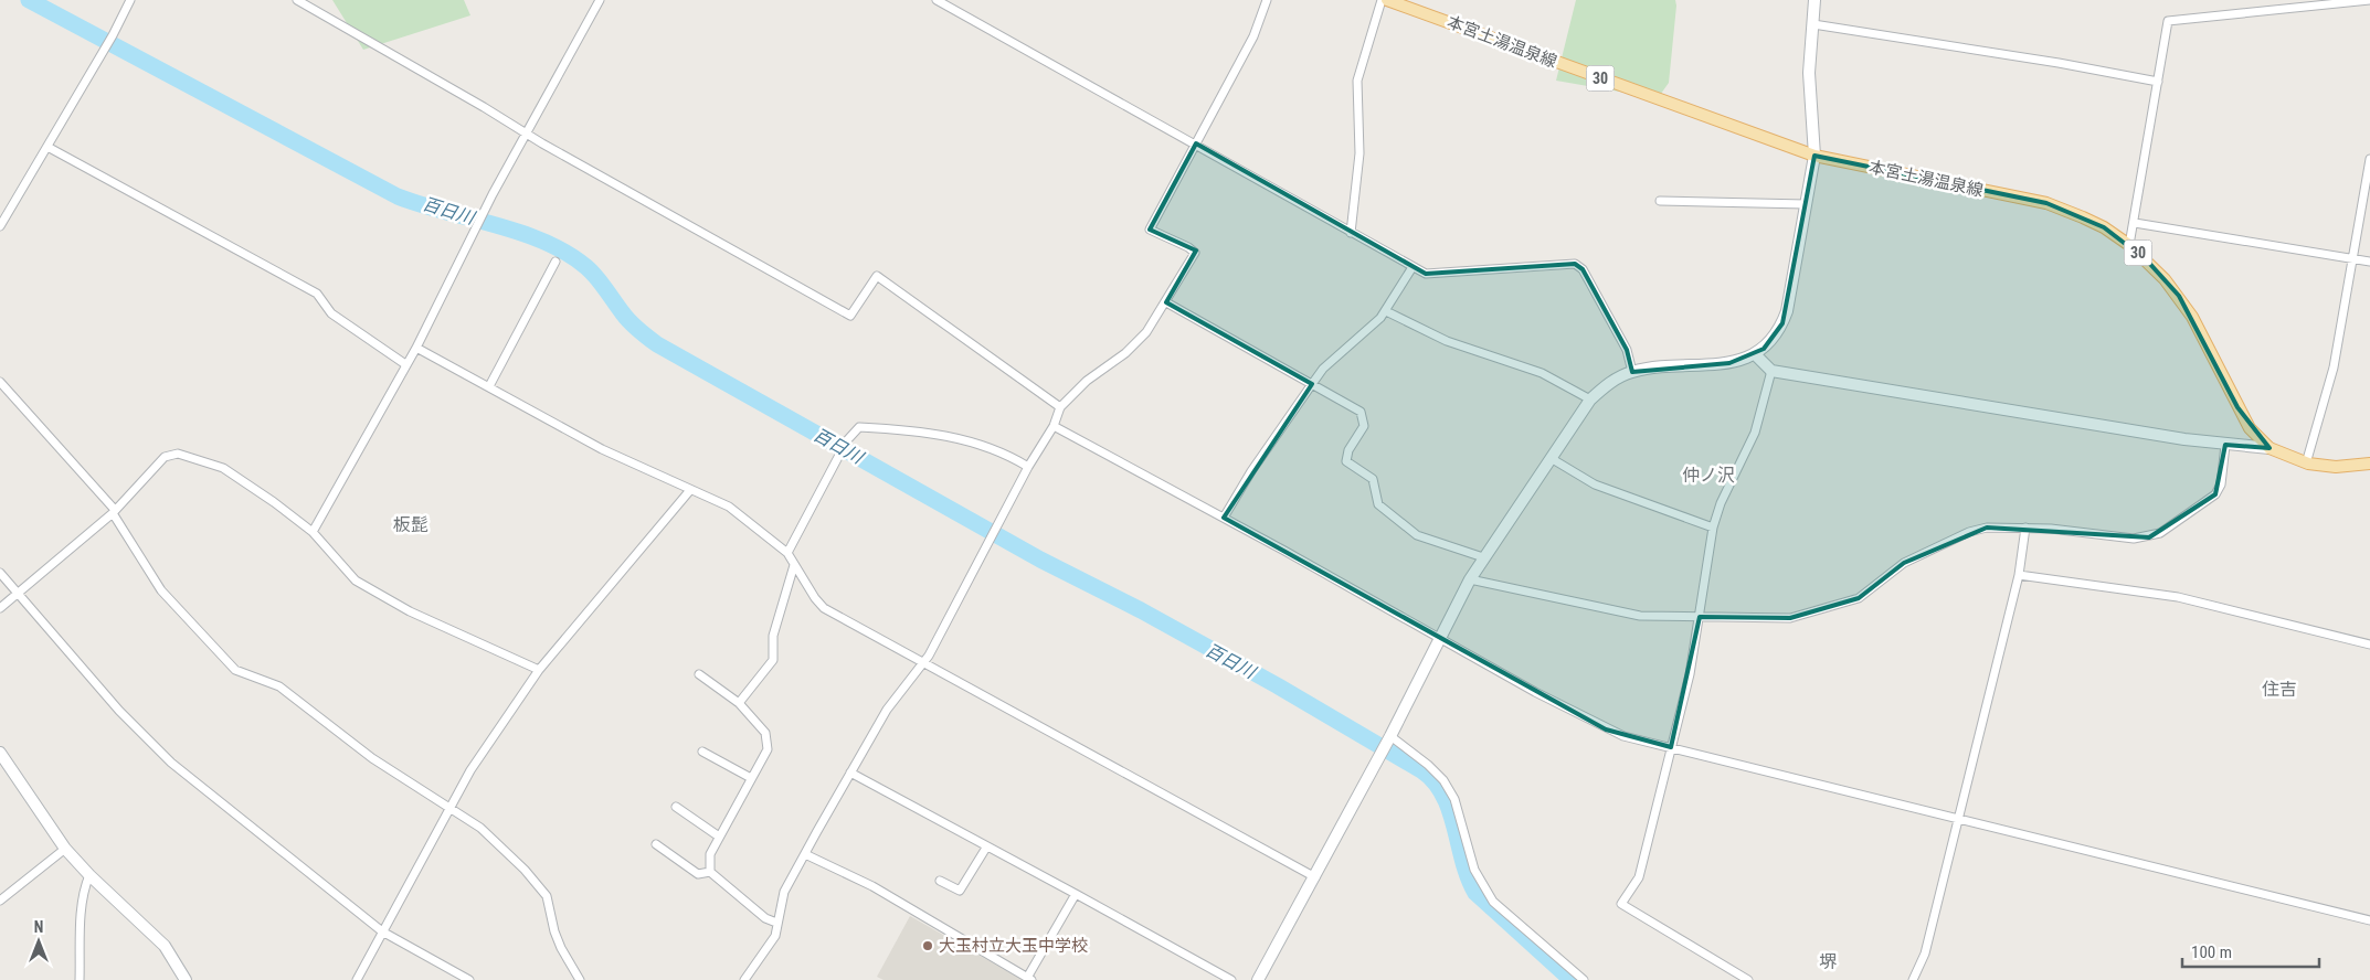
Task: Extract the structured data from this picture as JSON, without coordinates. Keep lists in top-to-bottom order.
{
  "streets": {
    "main road": ["本宮土湯温泉線", "30"]
  },
  "districts": [
    "仲ノ沢",
    "板髭",
    "住吉",
    "堺"
  ],
  "water": ["百日川"],
  "places": ["大玉村立大玉中学校"],
  "scale_bar": "100 m",
  "north": "top"
}
